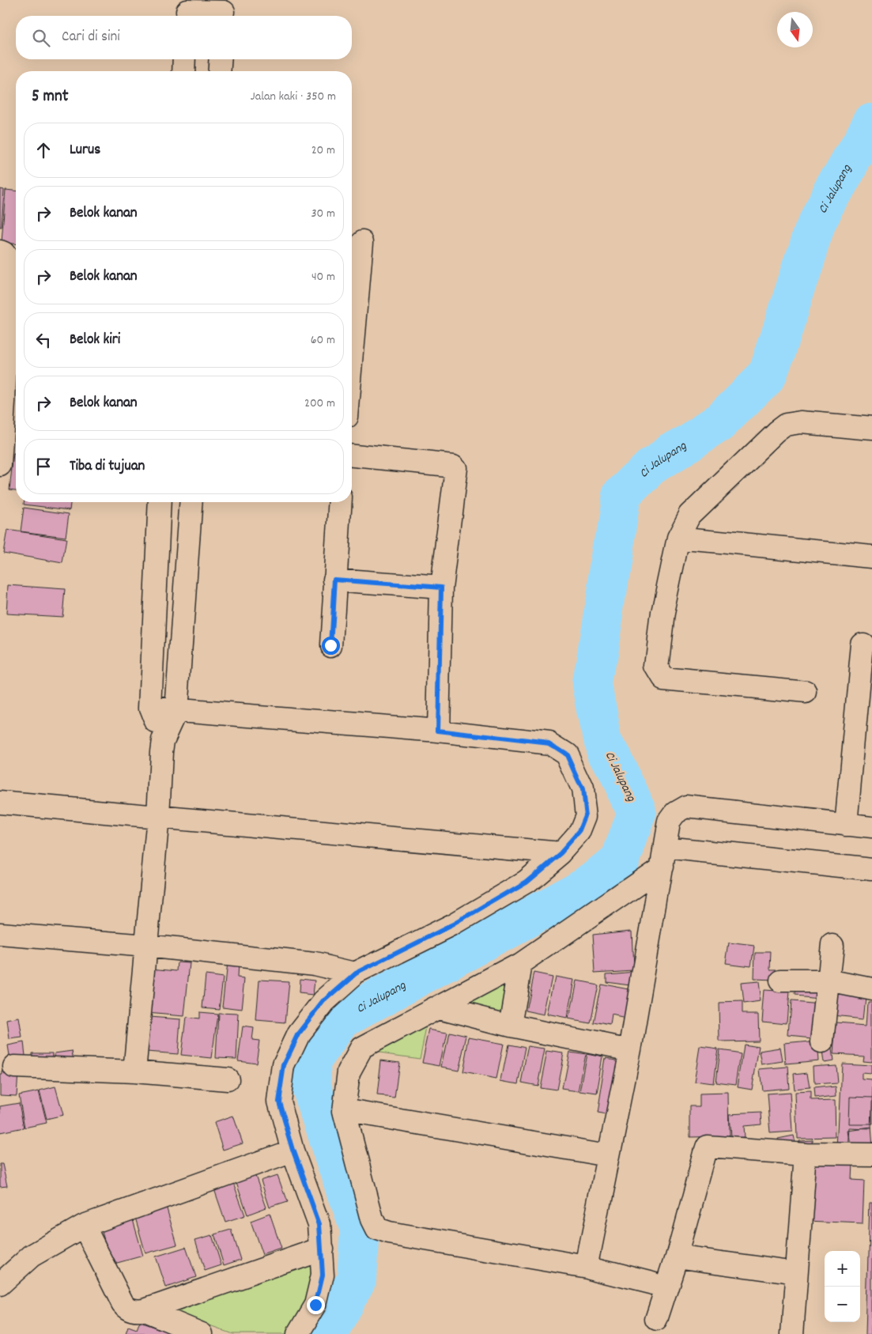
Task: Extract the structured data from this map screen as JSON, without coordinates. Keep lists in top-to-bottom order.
{
  "water": ["Ci Jalupang"],
  "north": "bottom",
  "page": {
    "search": "Cari di sini",
    "heading": ["5 mnt", "Jalan kaki · 350 m"],
    "list": [
      ["Lurus", "20 m"],
      ["Belok kanan", "30 m"],
      ["Belok kanan", "40 m"],
      ["Belok kiri", "60 m"],
      ["Belok kanan", "200 m"],
      "Tiba di tujuan"
    ],
    "map_buttons": ["+", "−"]
  }
}
